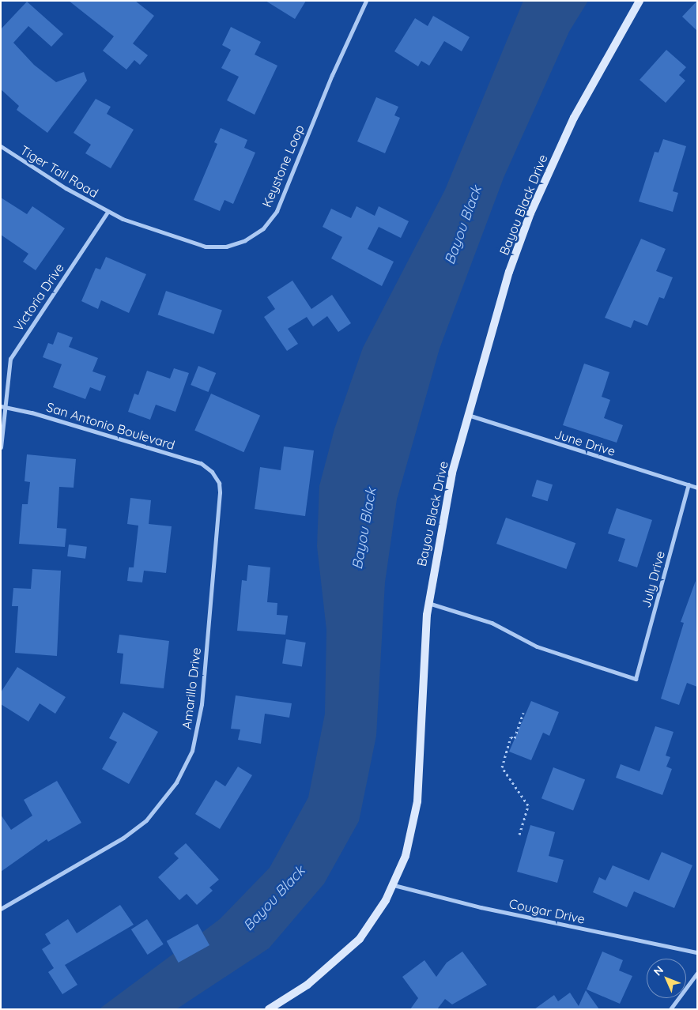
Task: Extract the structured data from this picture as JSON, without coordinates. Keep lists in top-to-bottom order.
{
  "streets": {
    "main road": ["Bayou Black Drive"],
    "street": [
      "Keystone Loop",
      "Tiger Tail Road",
      "Victoria Drive",
      "San Antonio Boulevard",
      "June Drive",
      "July Drive",
      "Amarillo Drive",
      "Cougar Drive"
    ]
  },
  "crossings": [
    ["Keystone Loop", "Tiger Tail Road"],
    ["Keystone Loop", "Victoria Drive"],
    ["Tiger Tail Road", "Victoria Drive"],
    ["Bayou Black Drive", "June Drive"],
    ["Bayou Black Drive", "July Drive"],
    ["Bayou Black Drive", "Cougar Drive"],
    ["Victoria Drive", "San Antonio Boulevard"],
    ["San Antonio Boulevard", "Amarillo Drive"],
    ["June Drive", "July Drive"]
  ],
  "water": ["Bayou Black"],
  "north": "top left"
}
